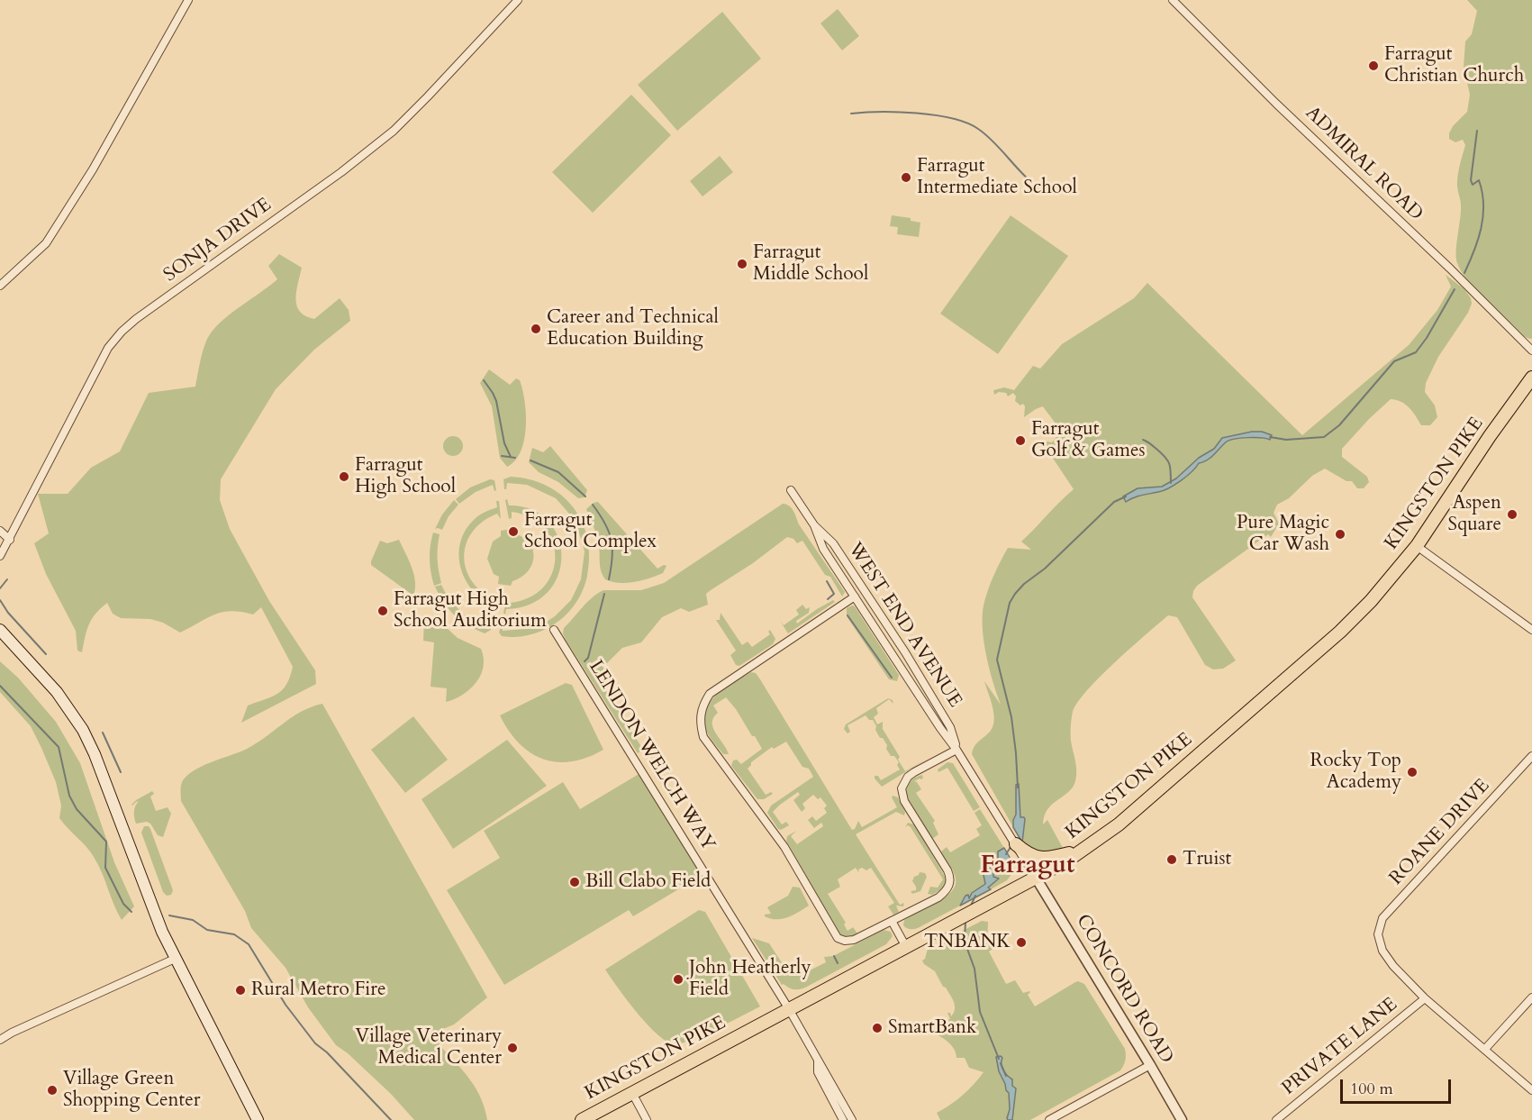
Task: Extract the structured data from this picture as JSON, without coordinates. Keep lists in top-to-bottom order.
{
  "streets": {
    "main road": ["KINGSTON PIKE"],
    "street": [
      "ADMIRAL ROAD",
      "SONJA DRIVE",
      "WEST END AVENUE",
      "LENDON WELCH WAY",
      "ROANE DRIVE",
      "CONCORD ROAD",
      "PRIVATE LANE"
    ]
  },
  "crossings": [
    ["KINGSTON PIKE", "WEST END AVENUE"],
    ["KINGSTON PIKE", "LENDON WELCH WAY"],
    ["KINGSTON PIKE", "CONCORD ROAD"],
    ["WEST END AVENUE", "CONCORD ROAD"],
    ["ROANE DRIVE", "PRIVATE LANE"]
  ],
  "districts": ["Farragut"],
  "places": [
    "Farragut Christian Church",
    "Farragut Intermediate School",
    "Farragut Middle School",
    "Career and Technical Education Building",
    "Farragut Golf & Games",
    "Farragut High School",
    "Aspen Square",
    "Farragut School Complex",
    "Pure Magic Car Wash",
    "Farragut High School Auditorium",
    "Rocky Top Academy",
    "Truist",
    "Bill Clabo Field",
    "TNBANK",
    "John Heatherly Field",
    "Rural Metro Fire",
    "SmartBank",
    "Village Veterinary Medical Center",
    "Village Green Shopping Center"
  ],
  "scale_bar": "100 m"
}
